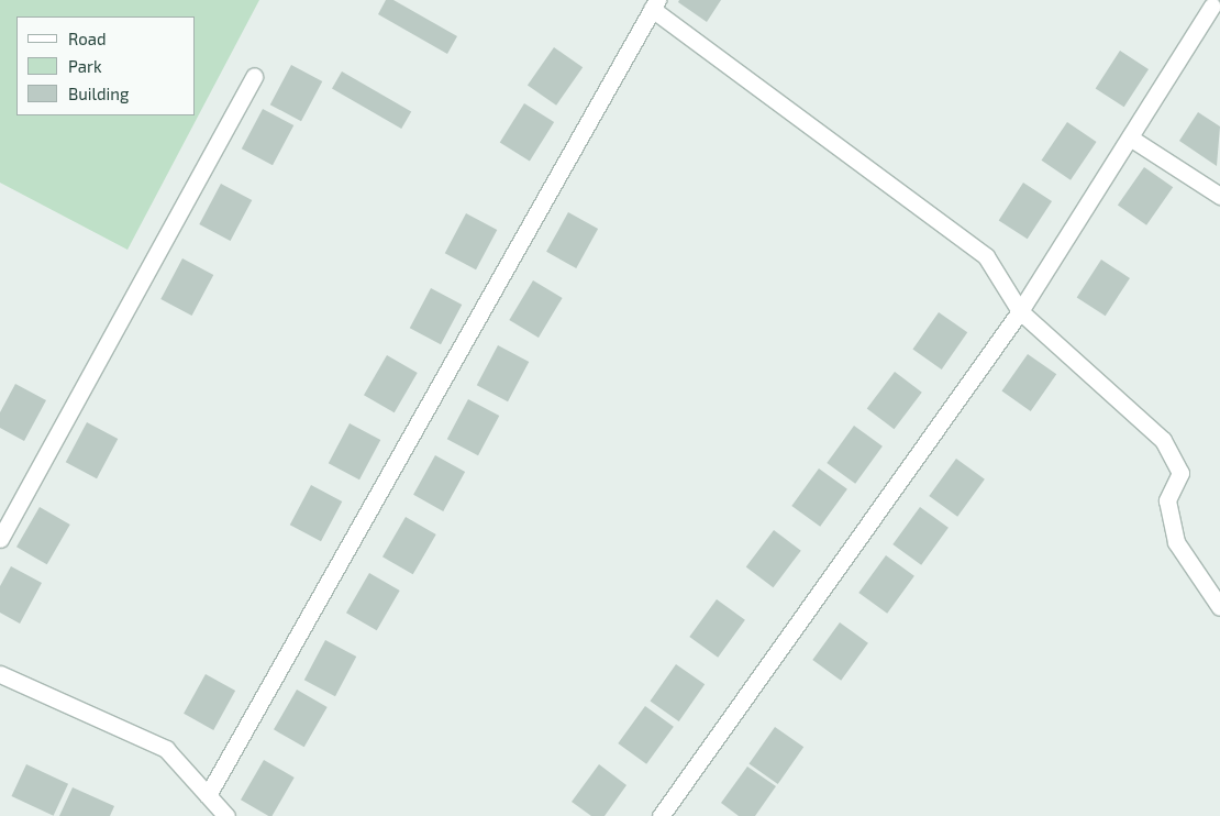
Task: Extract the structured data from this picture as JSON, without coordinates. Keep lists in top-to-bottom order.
{
  "legend": ["Road", "Park", "Building"]
}
